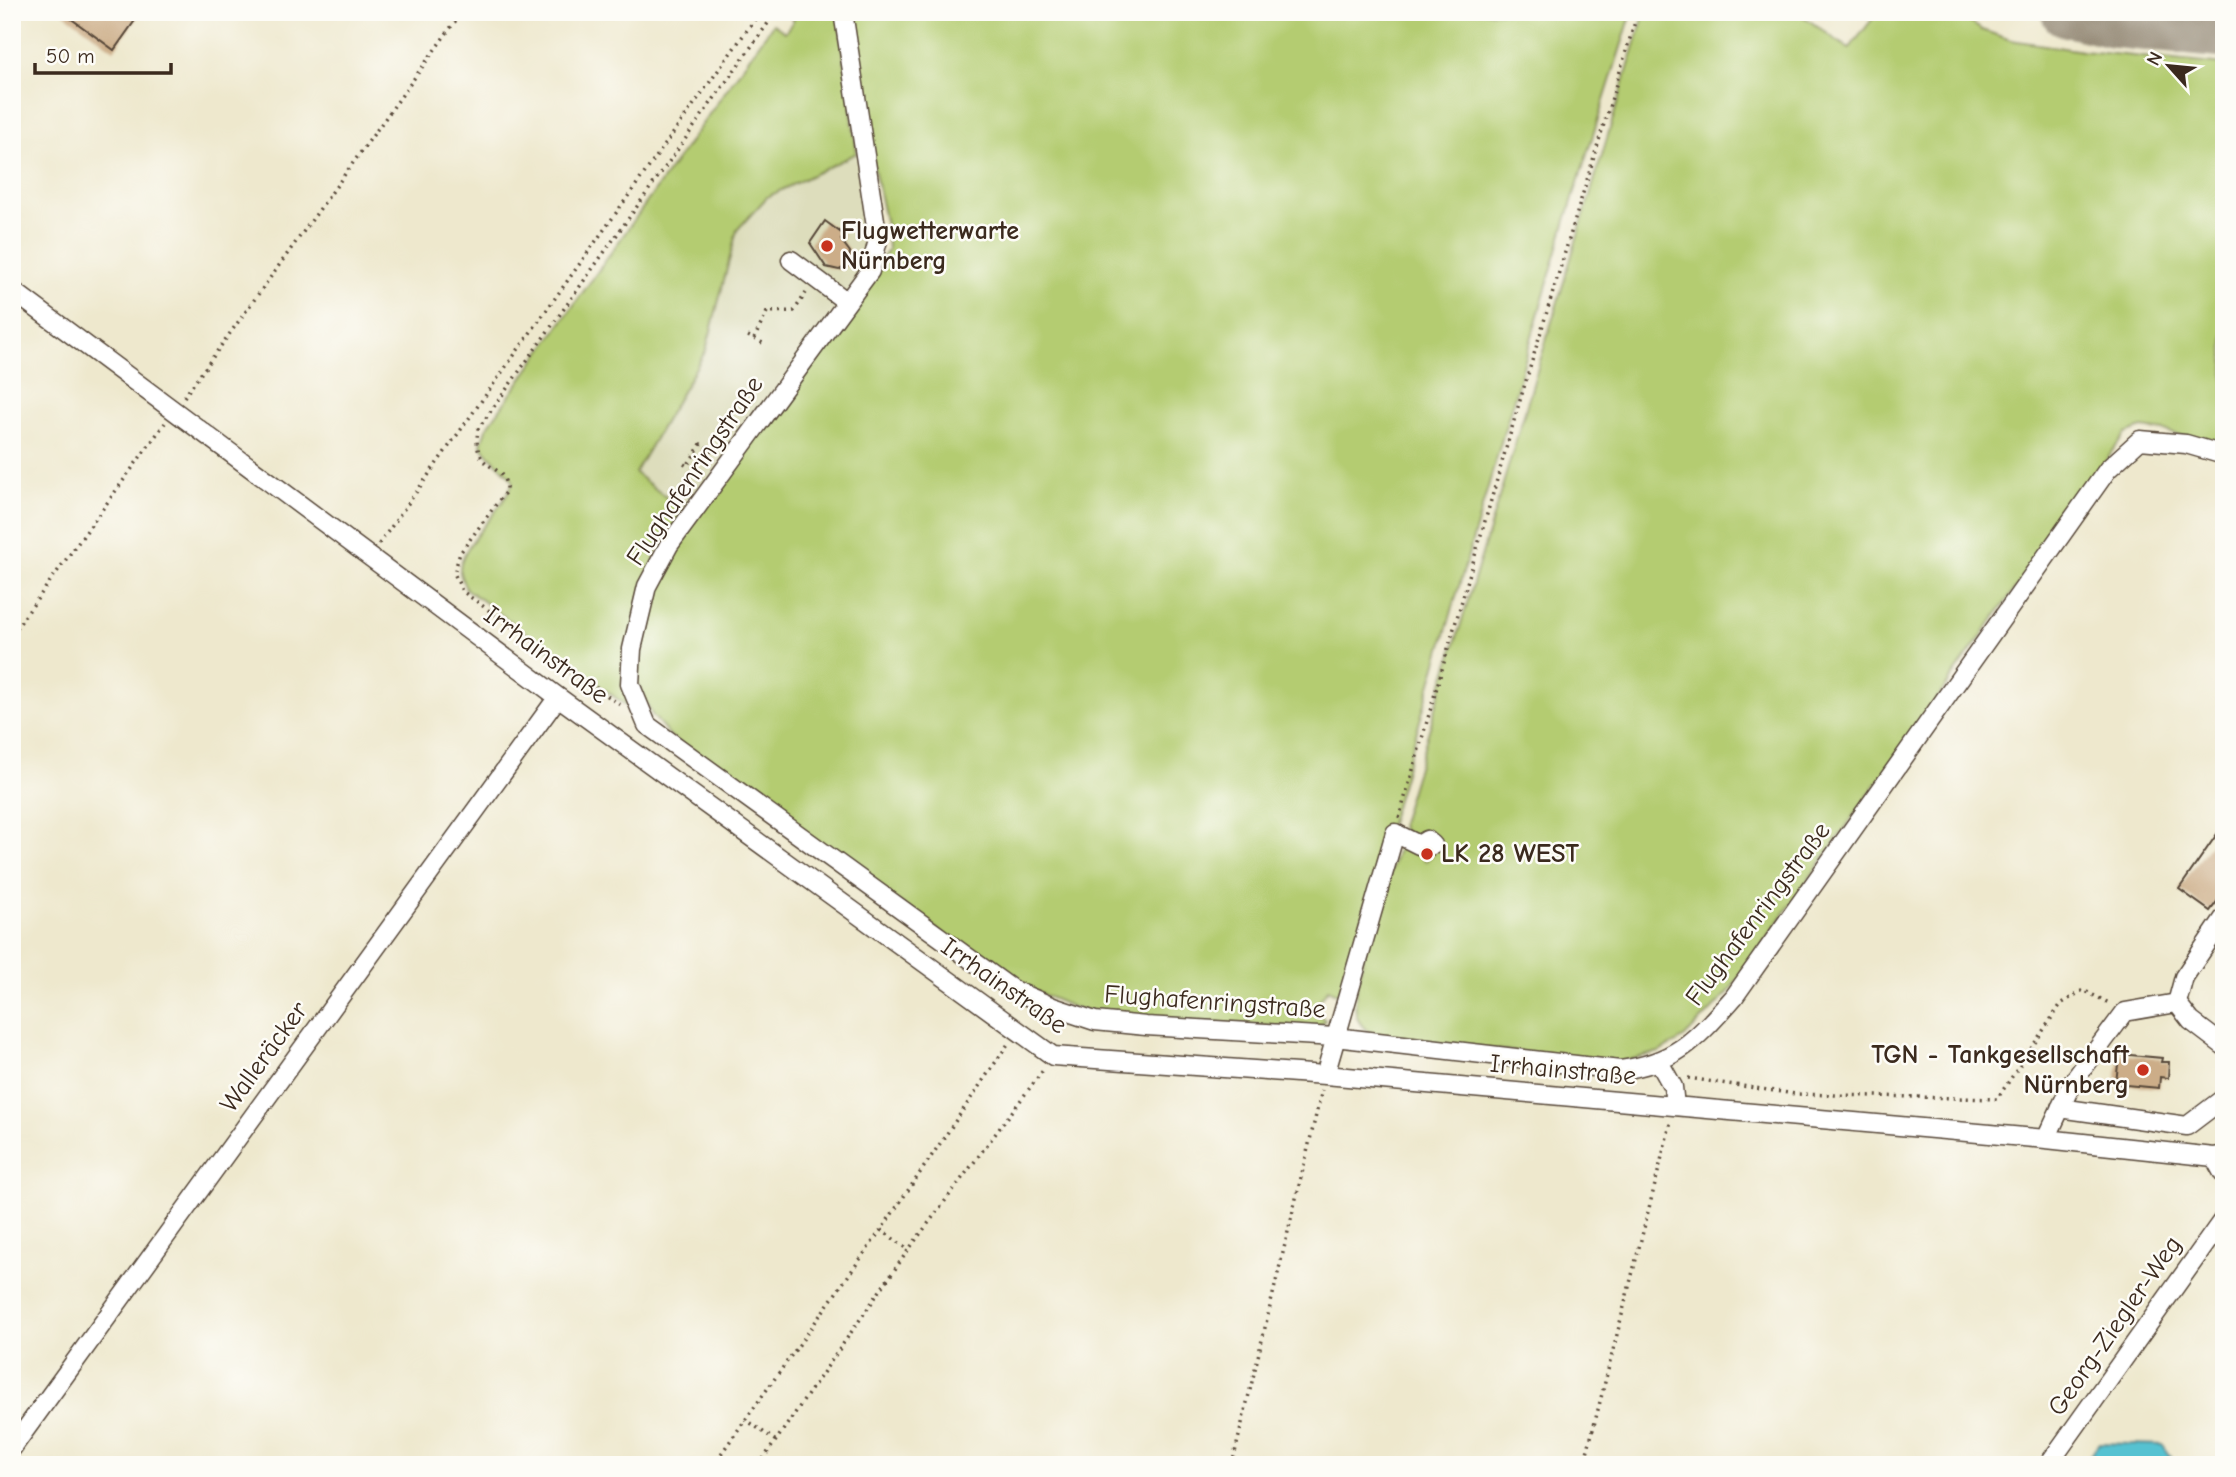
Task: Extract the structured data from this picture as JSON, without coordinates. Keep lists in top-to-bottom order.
{
  "streets": {
    "street": [
      "Flughafenringstraße",
      "Irrhainstraße",
      "Walleräcker",
      "Georg-Ziegler-Weg"
    ]
  },
  "crossings": [
    ["Irrhainstraße", "Walleräcker"]
  ],
  "places": ["Flugwetterwarte Nürnberg", "LK 28 WEST", "TGN - Tankgesellschaft Nürnberg"],
  "scale_bar": "50 m",
  "north": "top left"
}
